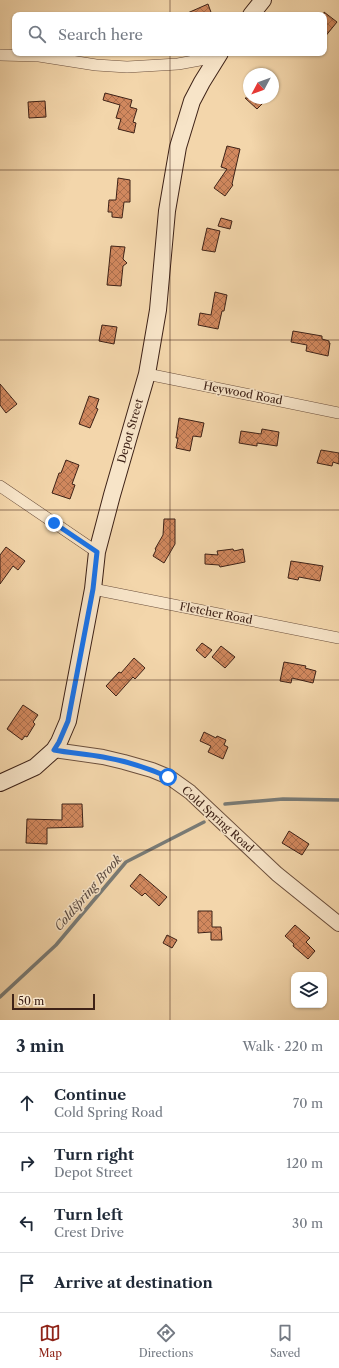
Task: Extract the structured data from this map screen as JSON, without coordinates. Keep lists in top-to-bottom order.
{
  "streets": {
    "main road": ["Depot Street"],
    "street": ["Heywood Road", "Fletcher Road", "Cold Spring Road"]
  },
  "crossings": [
    ["Heywood Road", "Depot Street"],
    ["Depot Street", "Fletcher Road"],
    ["Depot Street", "Cold Spring Road"]
  ],
  "water": ["Coldspring Brook"],
  "scale_bar": "50 m",
  "north": "bottom left",
  "page": {
    "search": "Search here",
    "scale": "50 m",
    "heading": ["3 min", "Walk · 220 m"],
    "list": [
      ["Continue", "Cold Spring Road", "70 m"],
      ["Turn right", "Depot Street", "120 m"],
      ["Turn left", "Crest Drive", "30 m"],
      "Arrive at destination"
    ],
    "nav": ["Map", "Directions", "Saved"]
  }
}
